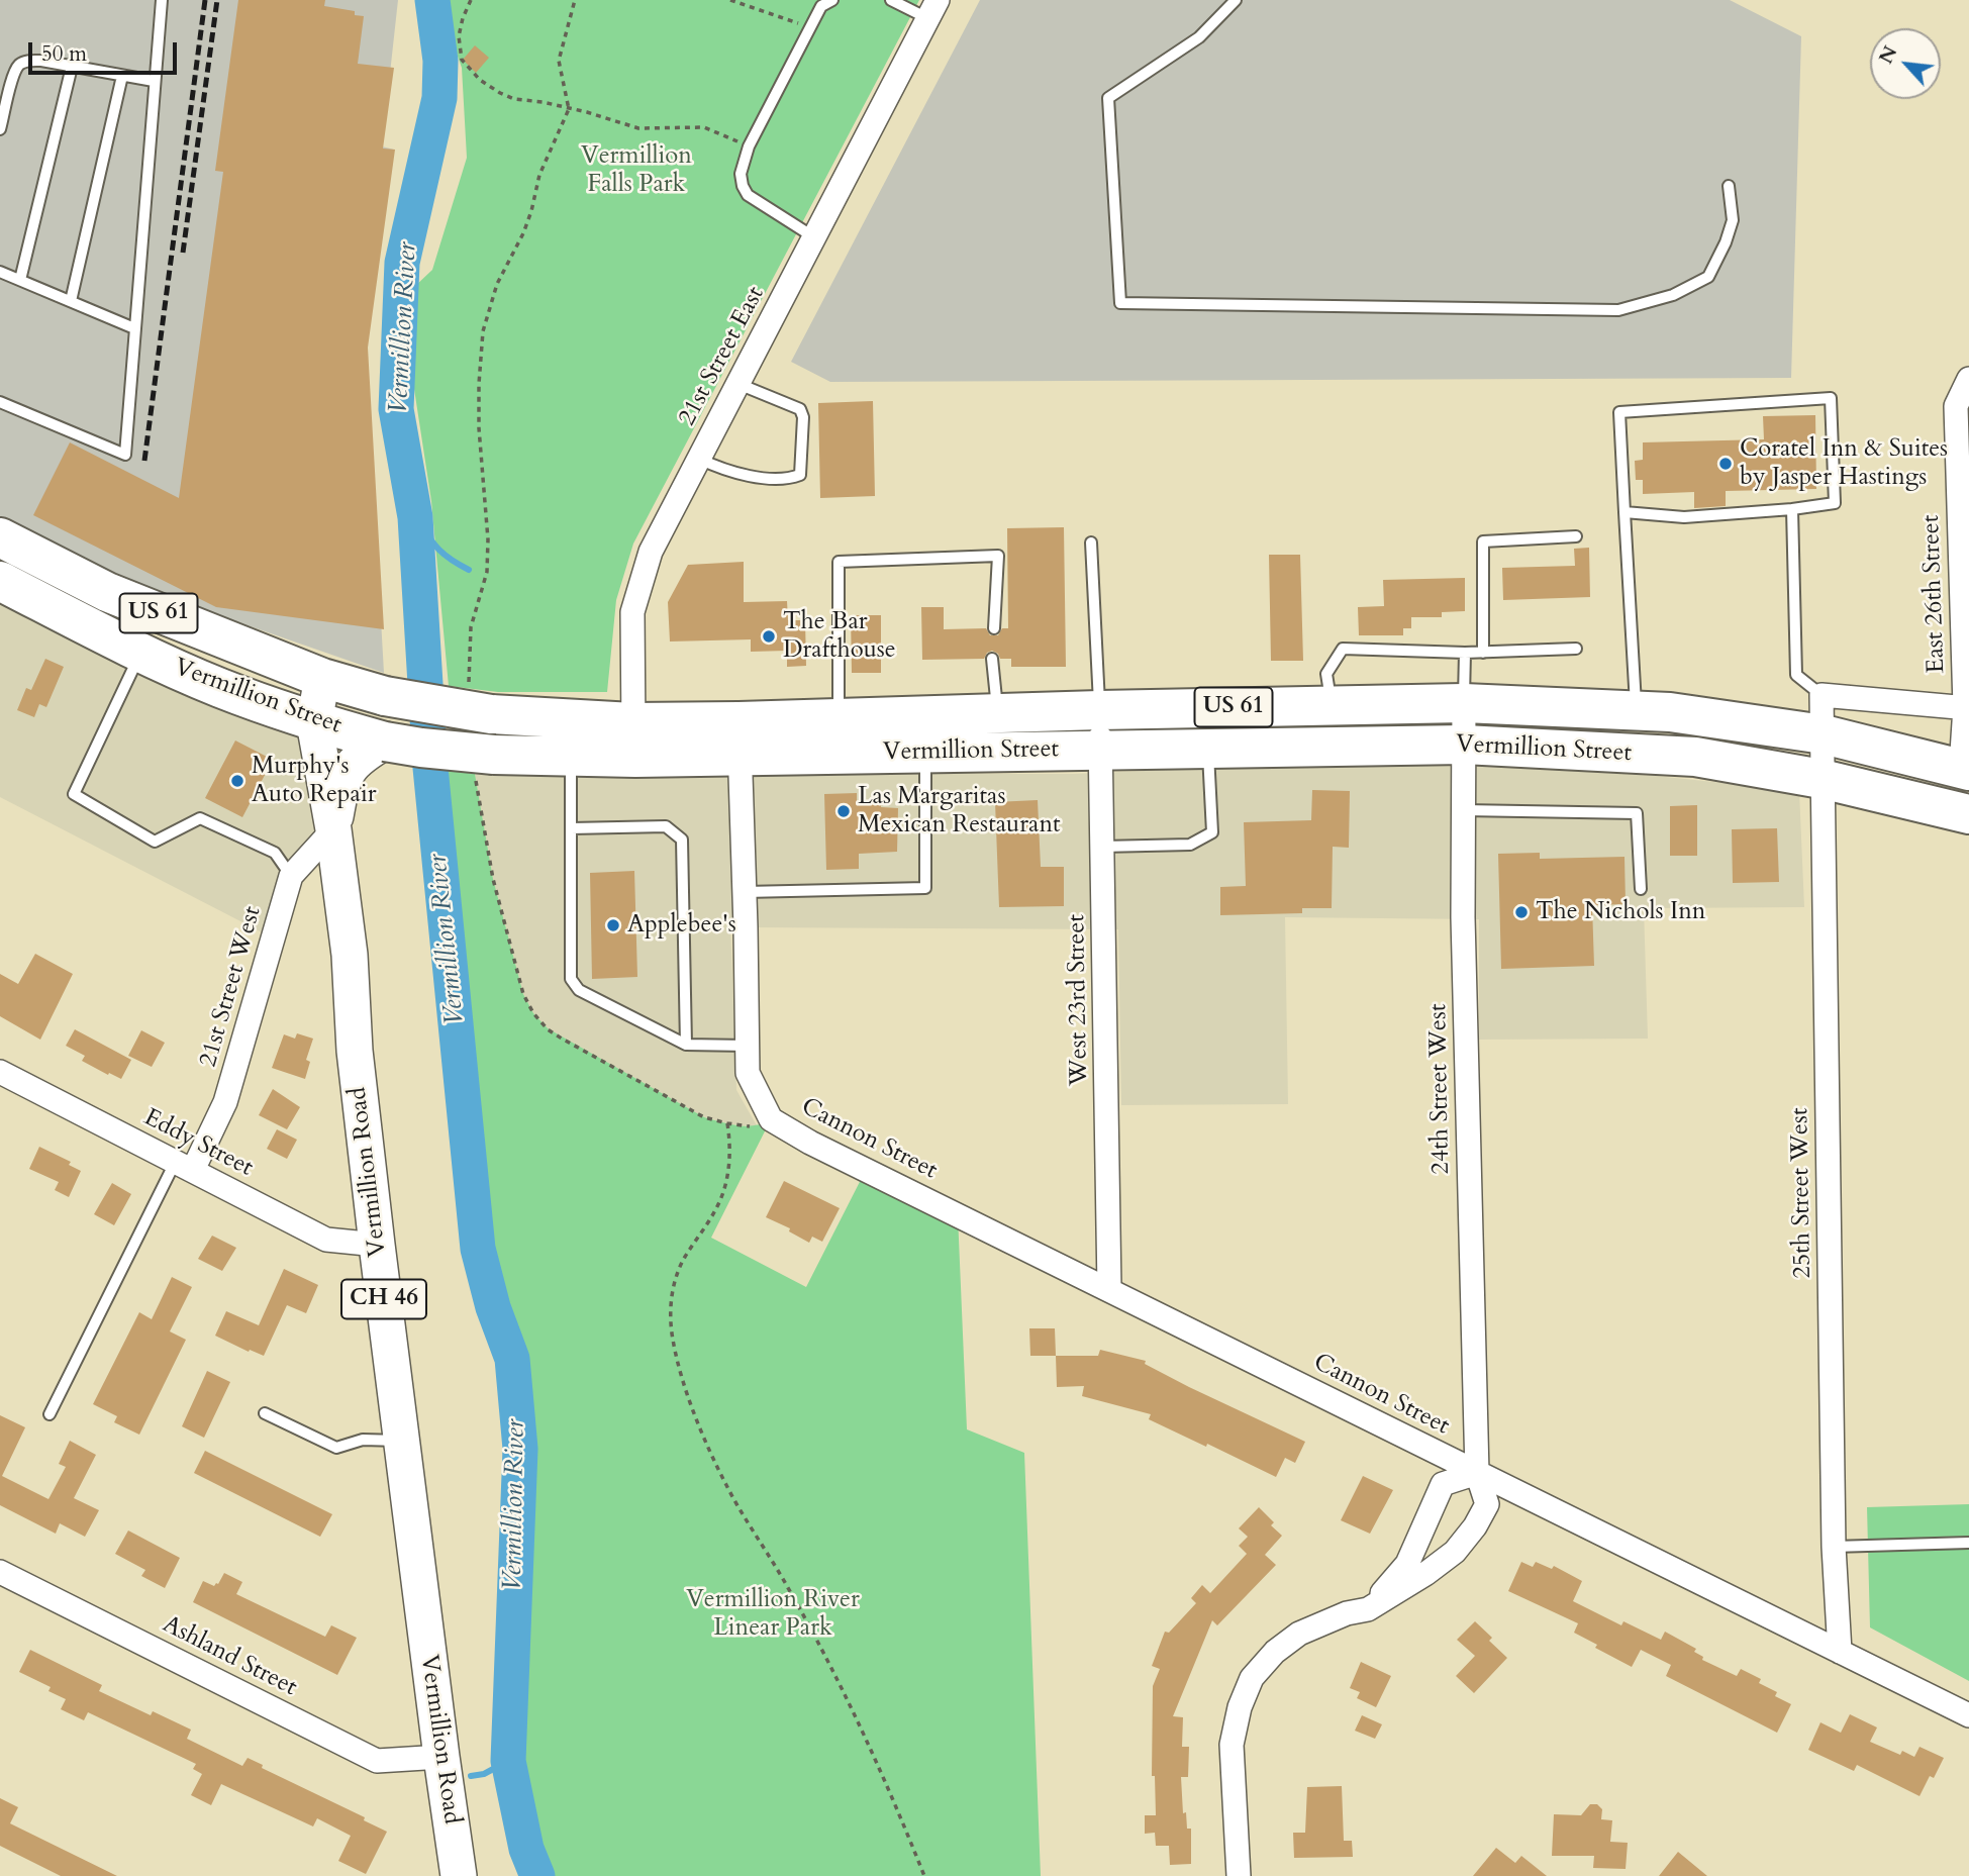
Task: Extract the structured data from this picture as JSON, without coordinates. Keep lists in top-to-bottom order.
{
  "streets": {
    "highway": ["US 61", "Vermillion Street"],
    "main road": ["Vermillion Road", "CH 46"],
    "street": [
      "21st Street East",
      "East 26th Street",
      "21st Street West",
      "West 23rd Street",
      "24th Street West",
      "Cannon Street",
      "Eddy Street",
      "25th Street West",
      "Ashland Street"
    ]
  },
  "crossings": [
    ["21st Street East", "Vermillion Street"],
    ["East 26th Street", "Vermillion Street"],
    ["Vermillion Street", "West 23rd Street"],
    ["Vermillion Street", "24th Street West"],
    ["Vermillion Street", "Vermillion Road"],
    ["Vermillion Street", "25th Street West"],
    ["21st Street West", "Eddy Street"],
    ["21st Street West", "Vermillion Road"],
    ["West 23rd Street", "Cannon Street"],
    ["24th Street West", "Cannon Street"],
    ["Cannon Street", "25th Street West"],
    ["Eddy Street", "Vermillion Road"],
    ["Vermillion Road", "Ashland Street"]
  ],
  "water": ["Vermillion River"],
  "parks": ["Vermillion Falls Park", "Vermillion River Linear Park"],
  "places": [
    "Coratel Inn & Suites by Jasper Hastings",
    "The Bar Drafthouse",
    "Murphy's Auto Repair",
    "Las Margaritas Mexican Restaurant",
    "The Nichols Inn",
    "Applebee's"
  ],
  "scale_bar": "50 m",
  "north": "top left"
}
